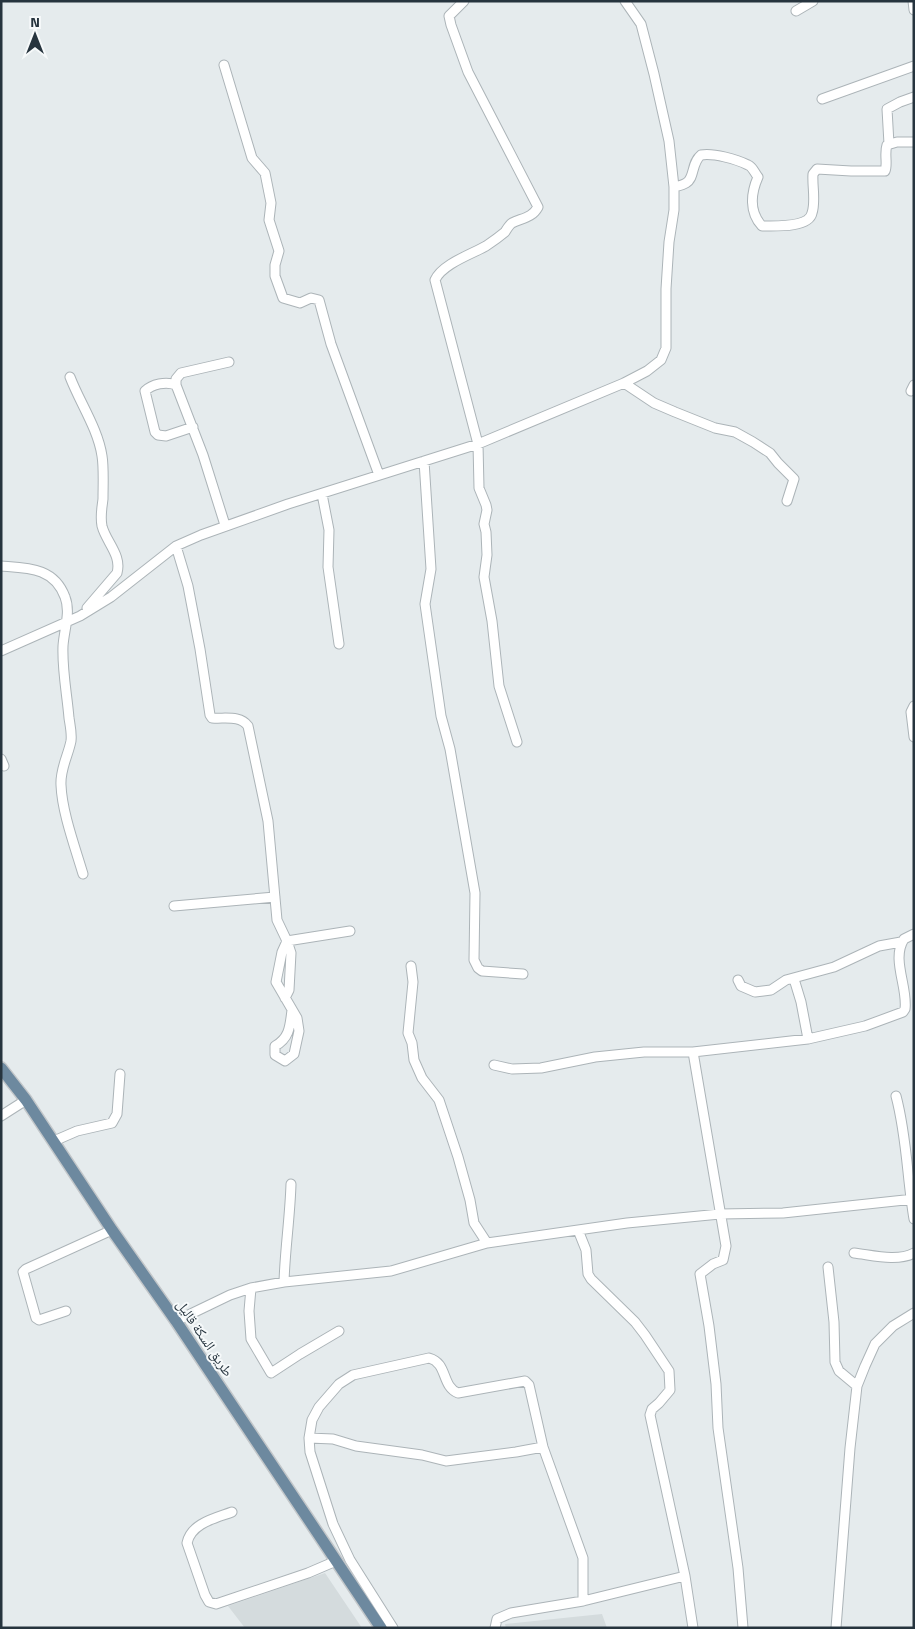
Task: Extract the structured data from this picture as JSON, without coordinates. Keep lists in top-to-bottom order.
{
  "streets": {
    "main road": ["طريق السكة قاليل"]
  },
  "north": "top"
}
